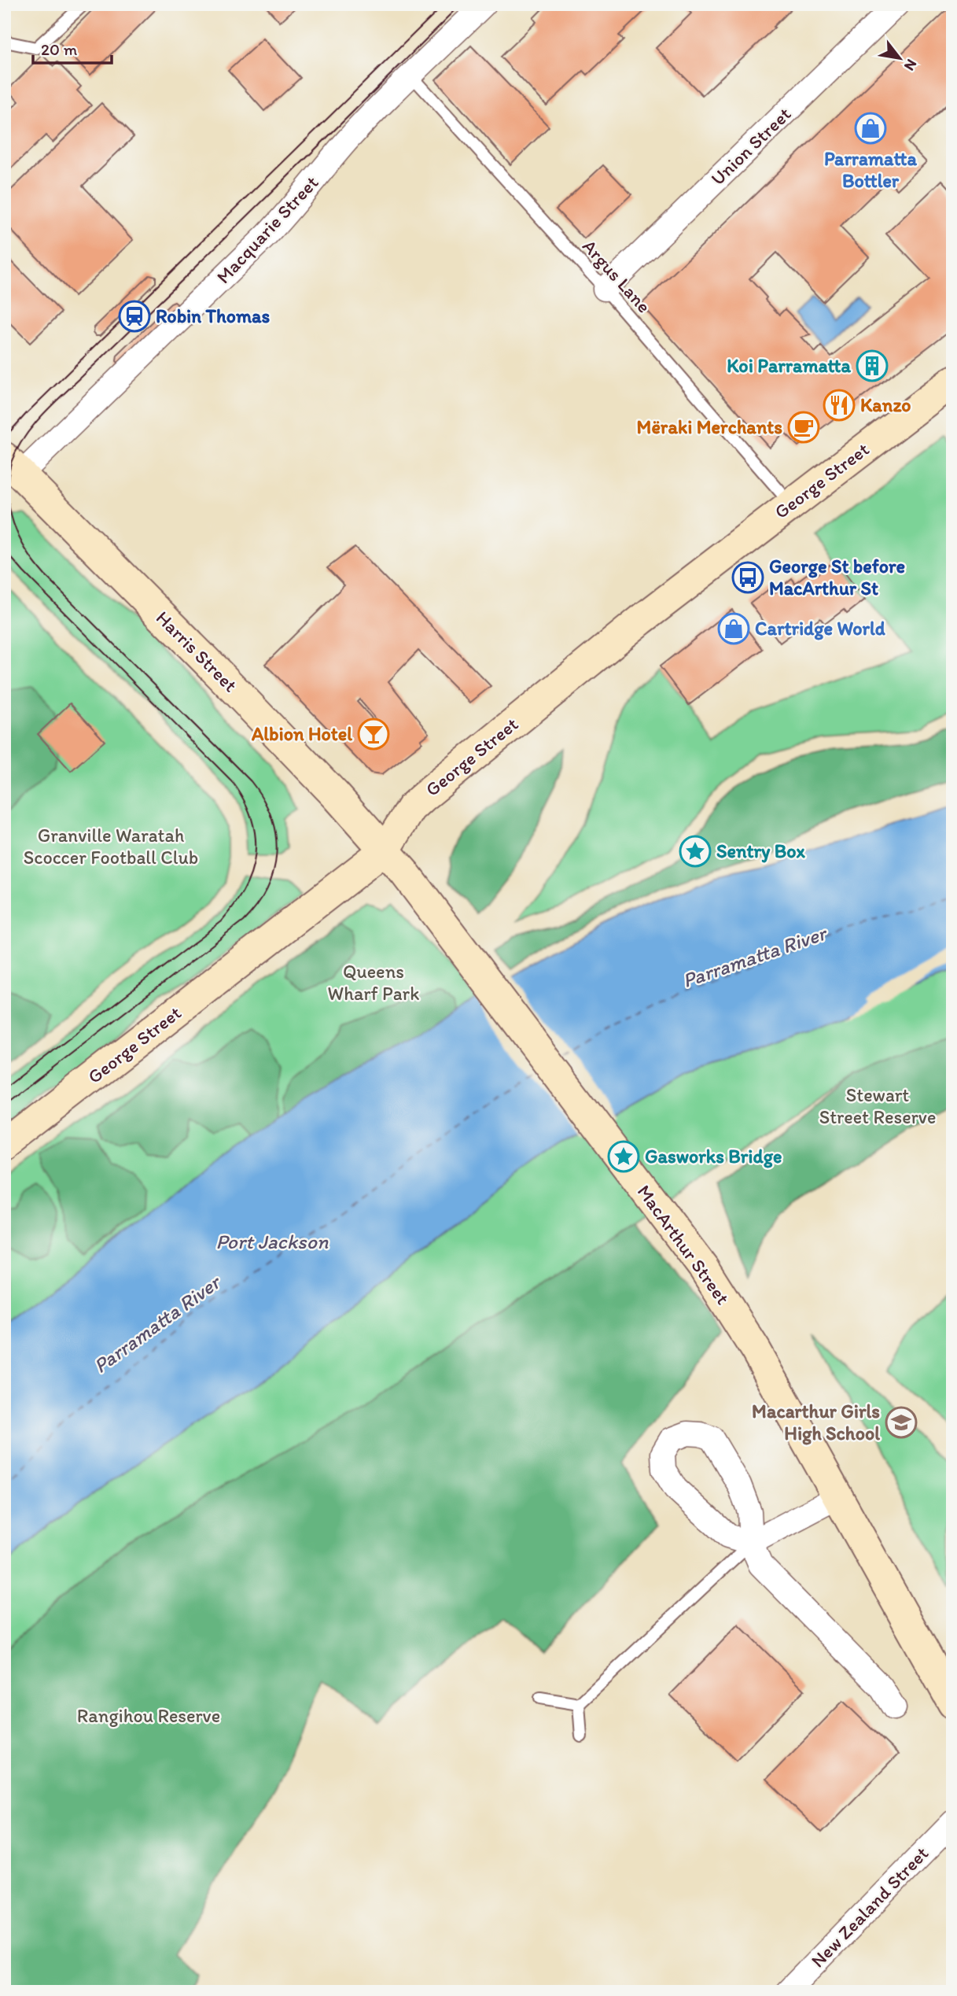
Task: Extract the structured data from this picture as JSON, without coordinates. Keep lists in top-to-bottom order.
{
  "streets": {
    "main road": ["George Street", "Harris Street", "MacArthur Street"],
    "street": ["Union Street", "Macquarie Street", "New Zealand Street"],
    "lane": ["Argus Lane"]
  },
  "crossings": [
    ["Union Street", "Argus Lane"],
    ["Macquarie Street", "Argus Lane"],
    ["Macquarie Street", "Harris Street"],
    ["Argus Lane", "George Street"],
    ["George Street", "Harris Street"],
    ["George Street", "MacArthur Street"],
    ["Harris Street", "MacArthur Street"]
  ],
  "water": ["Parramatta River", "Port Jackson"],
  "parks": [
    "Granville Waratah Scoccer Football Club",
    "Queens Wharf Park",
    "Stewart Street Reserve",
    "Rangihou Reserve"
  ],
  "places": {
    "shop": ["Parramatta Bottler", "Cartridge World"],
    "station": ["Robin Thomas"],
    "building": ["Koi Parramatta"],
    "restaurant": ["Kanzo"],
    "cafe": ["Mëraki Merchants"],
    "bus stop": ["George St before MacArthur St"],
    "bar": ["Albion Hotel"],
    "place": ["Sentry Box", "Gasworks Bridge"],
    "school or university": ["Macarthur Girls High School"]
  },
  "scale_bar": "20 m",
  "north": "bottom right"
}
